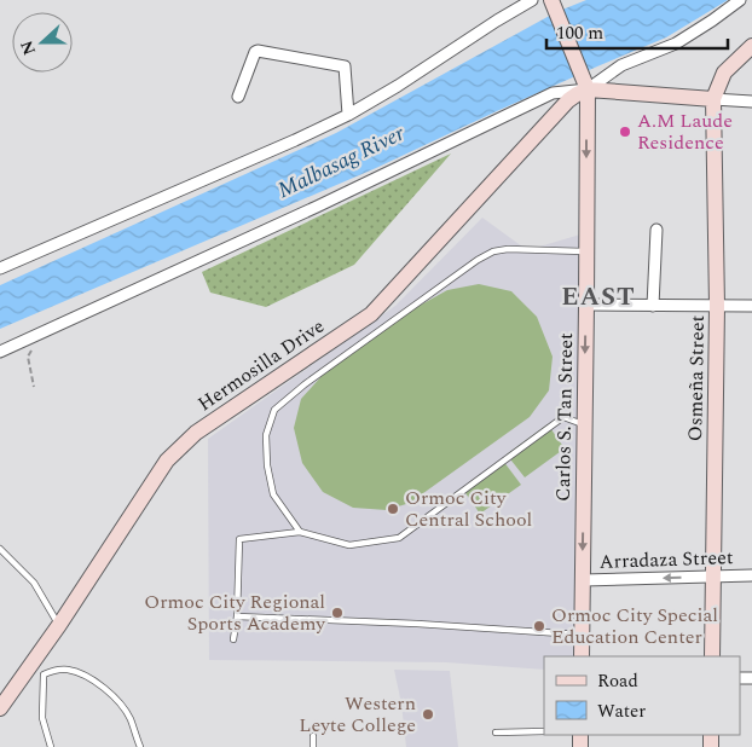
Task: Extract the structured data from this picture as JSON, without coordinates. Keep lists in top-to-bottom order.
{
  "streets": {
    "main road": ["Hermosilla Drive", "Osmeña Street", "Carlos S. Tan Street"],
    "street": ["Arradaza Street"]
  },
  "crossings": [
    ["Hermosilla Drive", "Carlos S. Tan Street"],
    ["Osmeña Street", "Arradaza Street"],
    ["Carlos S. Tan Street", "Arradaza Street"]
  ],
  "one_way": ["Carlos S. Tan Street", "Arradaza Street"],
  "districts": ["EAST"],
  "water": ["Malbasag River"],
  "places": [
    "A.M Laude Residence",
    "Ormoc City Central School",
    "Ormoc City Regional Sports Academy",
    "Ormoc City Special Education Center",
    "Western Leyte College"
  ],
  "legend": ["Road", "Water"],
  "scale_bar": "100 m",
  "north": "left"
}
